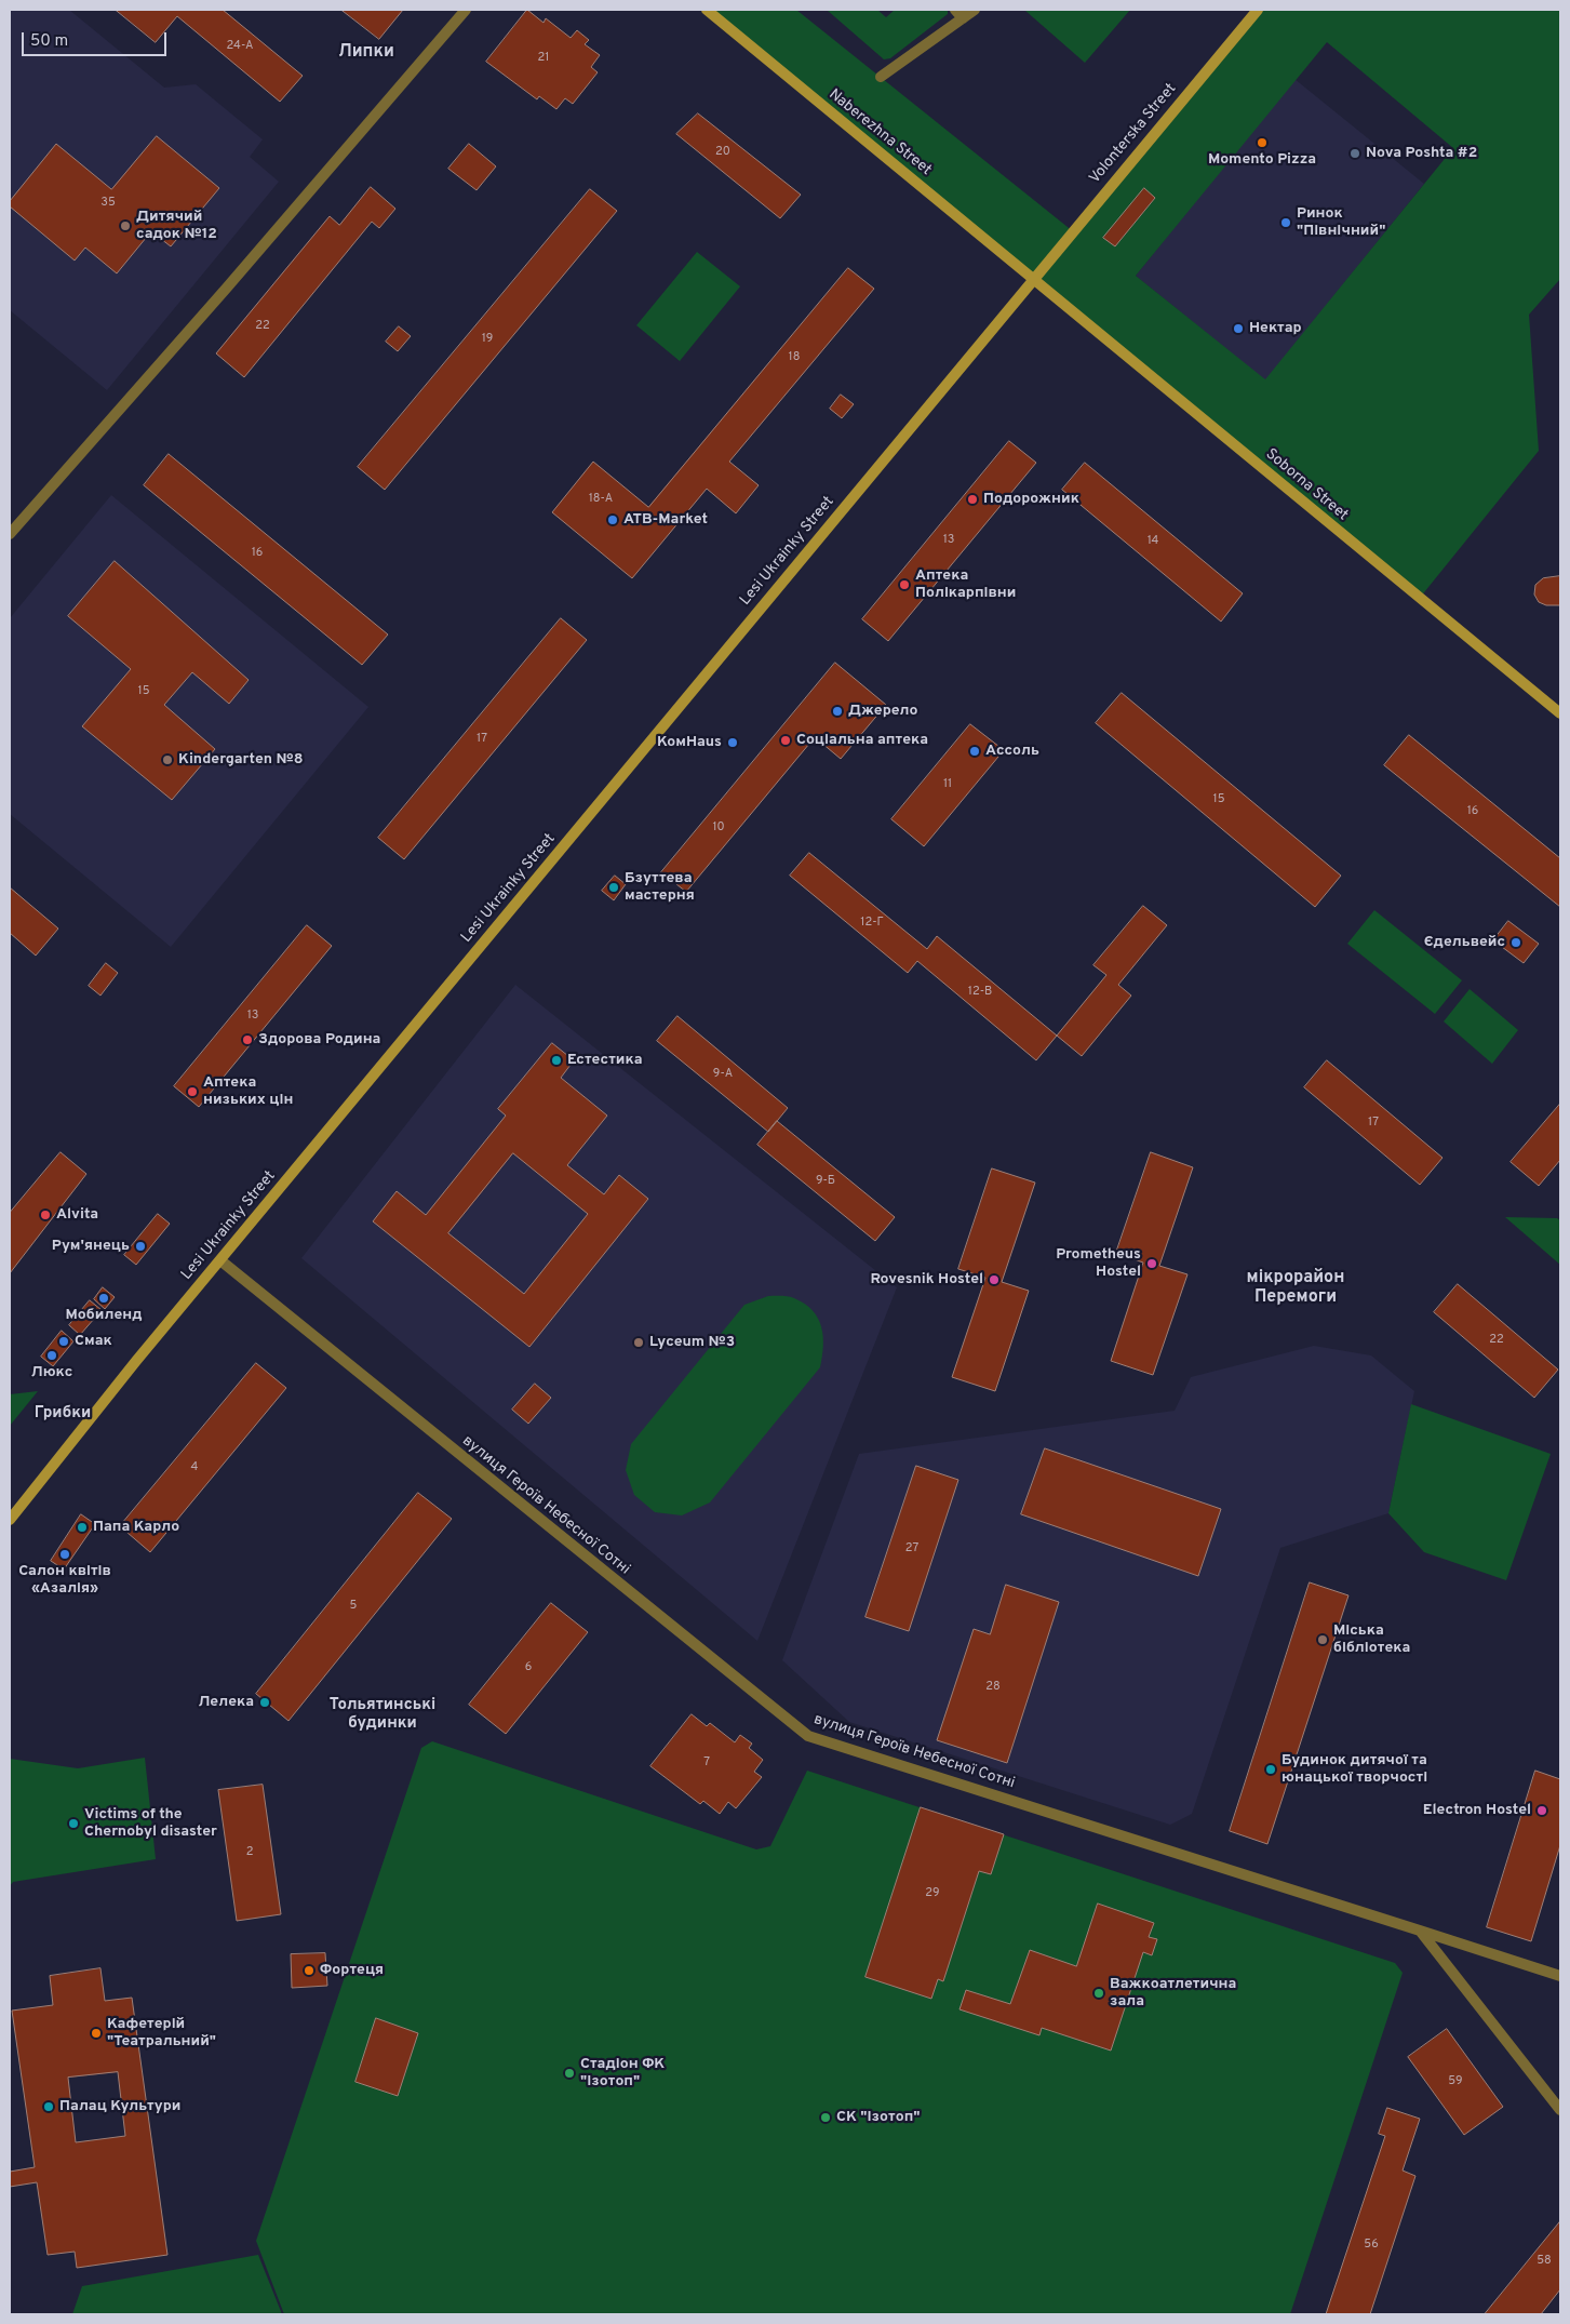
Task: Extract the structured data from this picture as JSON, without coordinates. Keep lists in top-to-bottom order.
{
  "streets": {
    "main road": [
      "Naberezhna Street",
      "Volonterska Street",
      "Soborna Street",
      "Lesi Ukrainky Street"
    ],
    "street": ["вулиця Героїв Небесної Сотні"]
  },
  "crossings": [
    ["Naberezhna Street", "Volonterska Street"],
    ["Naberezhna Street", "Soborna Street"],
    ["Naberezhna Street", "Lesi Ukrainky Street"],
    ["Volonterska Street", "Soborna Street"],
    ["Volonterska Street", "Lesi Ukrainky Street"],
    ["Soborna Street", "Lesi Ukrainky Street"],
    ["Lesi Ukrainky Street", "вулиця Героїв Небесної Сотні"]
  ],
  "districts": [
    "Липки",
    "мікрорайон Перемоги",
    "Грибки",
    "Тольятинські будинки"
  ],
  "places": [
    "Momento Pizza",
    "Nova Poshta #2",
    "Ринок \"Північний\"",
    "Дитячий садок №12",
    "Нектар",
    "Подорожник",
    "ATB-Market",
    "Аптека Полікарпівни",
    "Джерело",
    "Соціальна аптека",
    "КомHaus",
    "Ассоль",
    "Kindergarten №8",
    "Бзуттева мастерня",
    "Єдельвейс",
    "Здорова Родина",
    "Естестика",
    "Аптека низьких цін",
    "Alvita",
    "Рум'янець",
    "Prometheus Hostel",
    "Rovesnik Hostel",
    "Мобиленд",
    "Смак",
    "Lyceum №3",
    "Люкс",
    "Папа Карло",
    "Салон квітів «Азалія»",
    "Міська бібліотека",
    "Лелека",
    "Будинок дитячої та юнацької творчості",
    "Electron Hostel",
    "Victims of the Chernobyl disaster",
    "Фортеця",
    "Важкоатлетична зала",
    "Кафетерій \"Театральний\"",
    "Стадіон ФК \"Ізотоп\"",
    "Палац Культури",
    "СК \"Ізотоп\""
  ],
  "house_numbers": [
    "24-А",
    "21",
    "20",
    "35",
    "22",
    "19",
    "18",
    "18-А",
    "13",
    "14",
    "16",
    "15",
    "17",
    "11",
    "15",
    "16",
    "10",
    "12-Г",
    "12-В",
    "13",
    "9-А",
    "17",
    "9-Б",
    "22",
    "4",
    "27",
    "5",
    "6",
    "28",
    "7",
    "2",
    "29",
    "59",
    "56",
    "58"
  ],
  "scale_bar": "50 m"
}
